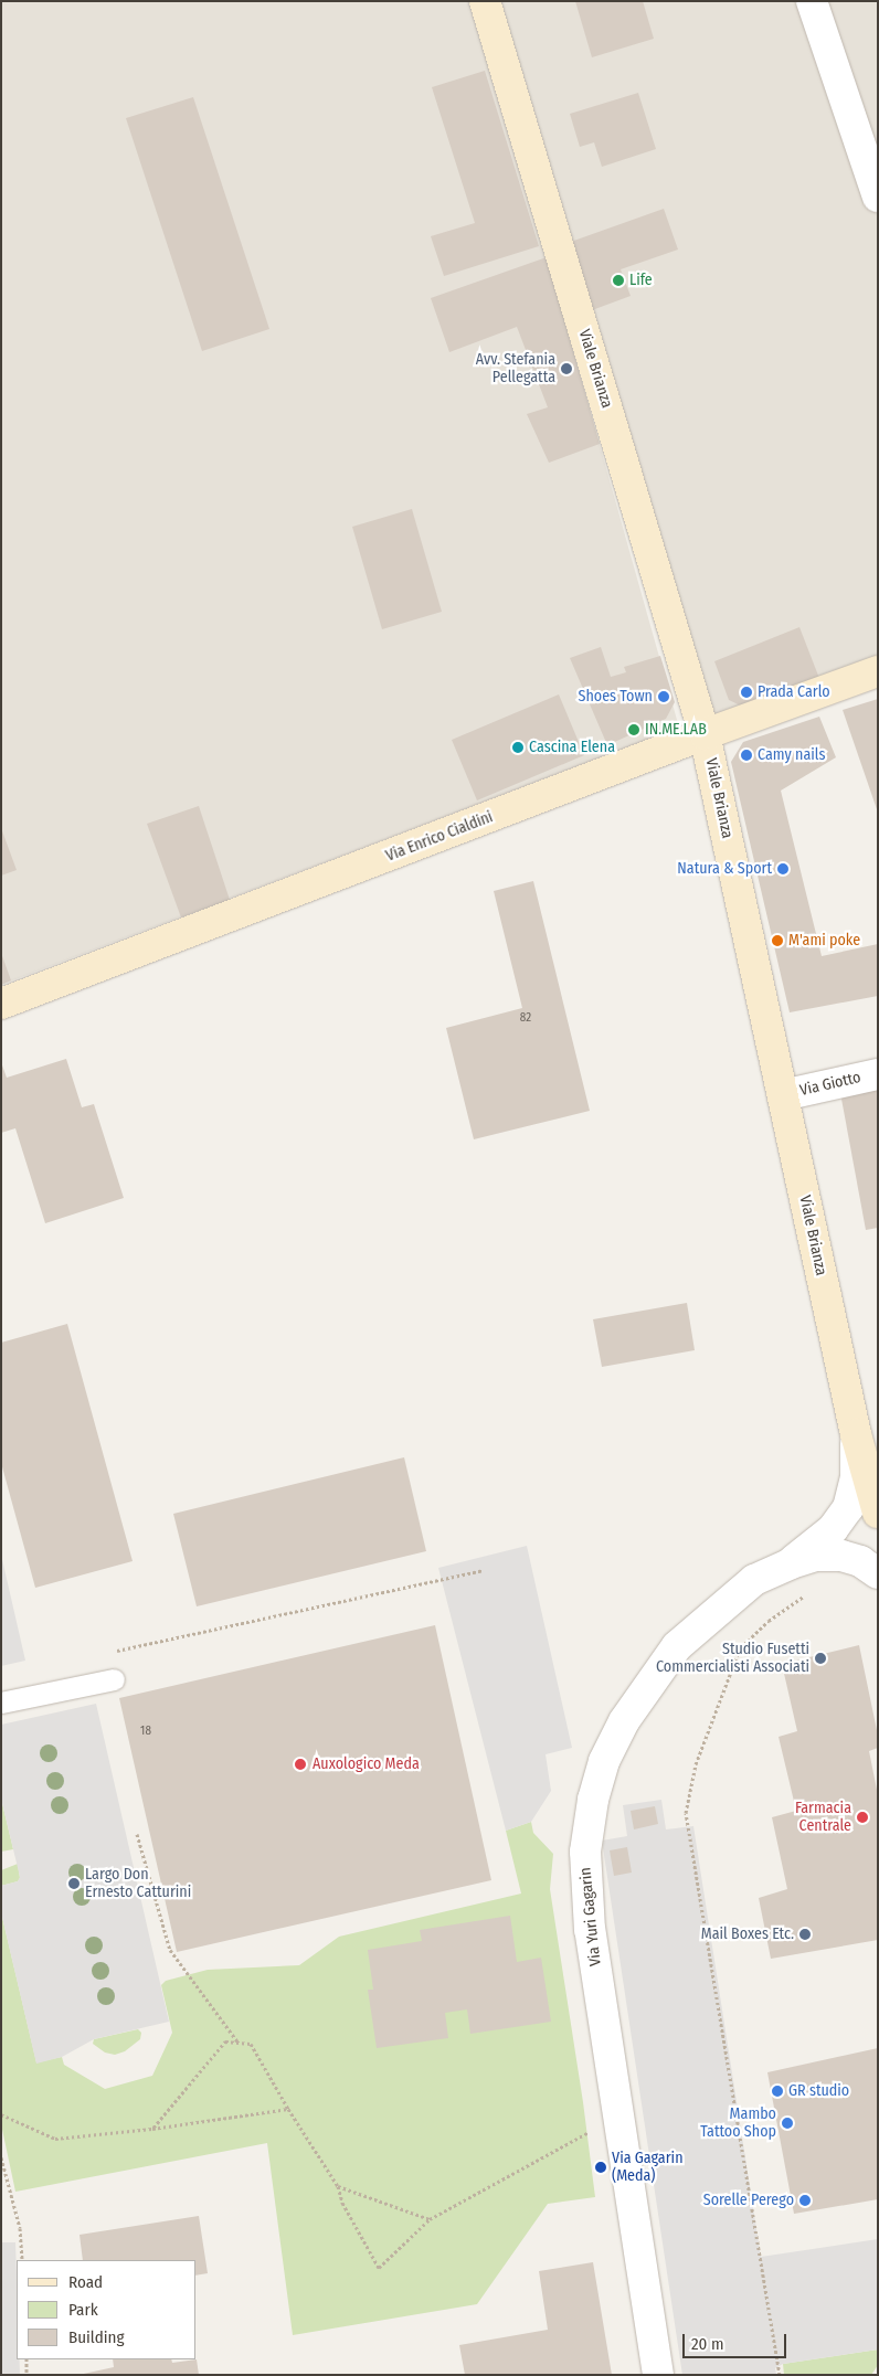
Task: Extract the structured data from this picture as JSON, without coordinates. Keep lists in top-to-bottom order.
{
  "streets": {
    "street": [
      "Viale Brianza",
      "Via Enrico Cialdini",
      "Via Giotto",
      "Via Yuri Gagarin"
    ]
  },
  "crossings": [
    ["Viale Brianza", "Via Enrico Cialdini"],
    ["Viale Brianza", "Via Giotto"]
  ],
  "places": [
    "Life",
    "Avv. Stefania Pellegatta",
    "Prada Carlo",
    "Shoes Town",
    "IN.ME.LAB",
    "Cascina Elena",
    "Camy nails",
    "Natura & Sport",
    "M'ami poke",
    "Studio Fusetti Commercialisti Associati",
    "Auxologico Meda",
    "Farmacia Centrale",
    "Largo Don Ernesto Catturini",
    "Mail Boxes Etc.",
    "GR studio",
    "Mambo Tattoo Shop",
    "Via Gagarin (Meda)",
    "Sorelle Perego"
  ],
  "house_numbers": ["82", "18"],
  "legend": ["Road", "Park", "Building"],
  "scale_bar": "20 m"
}
